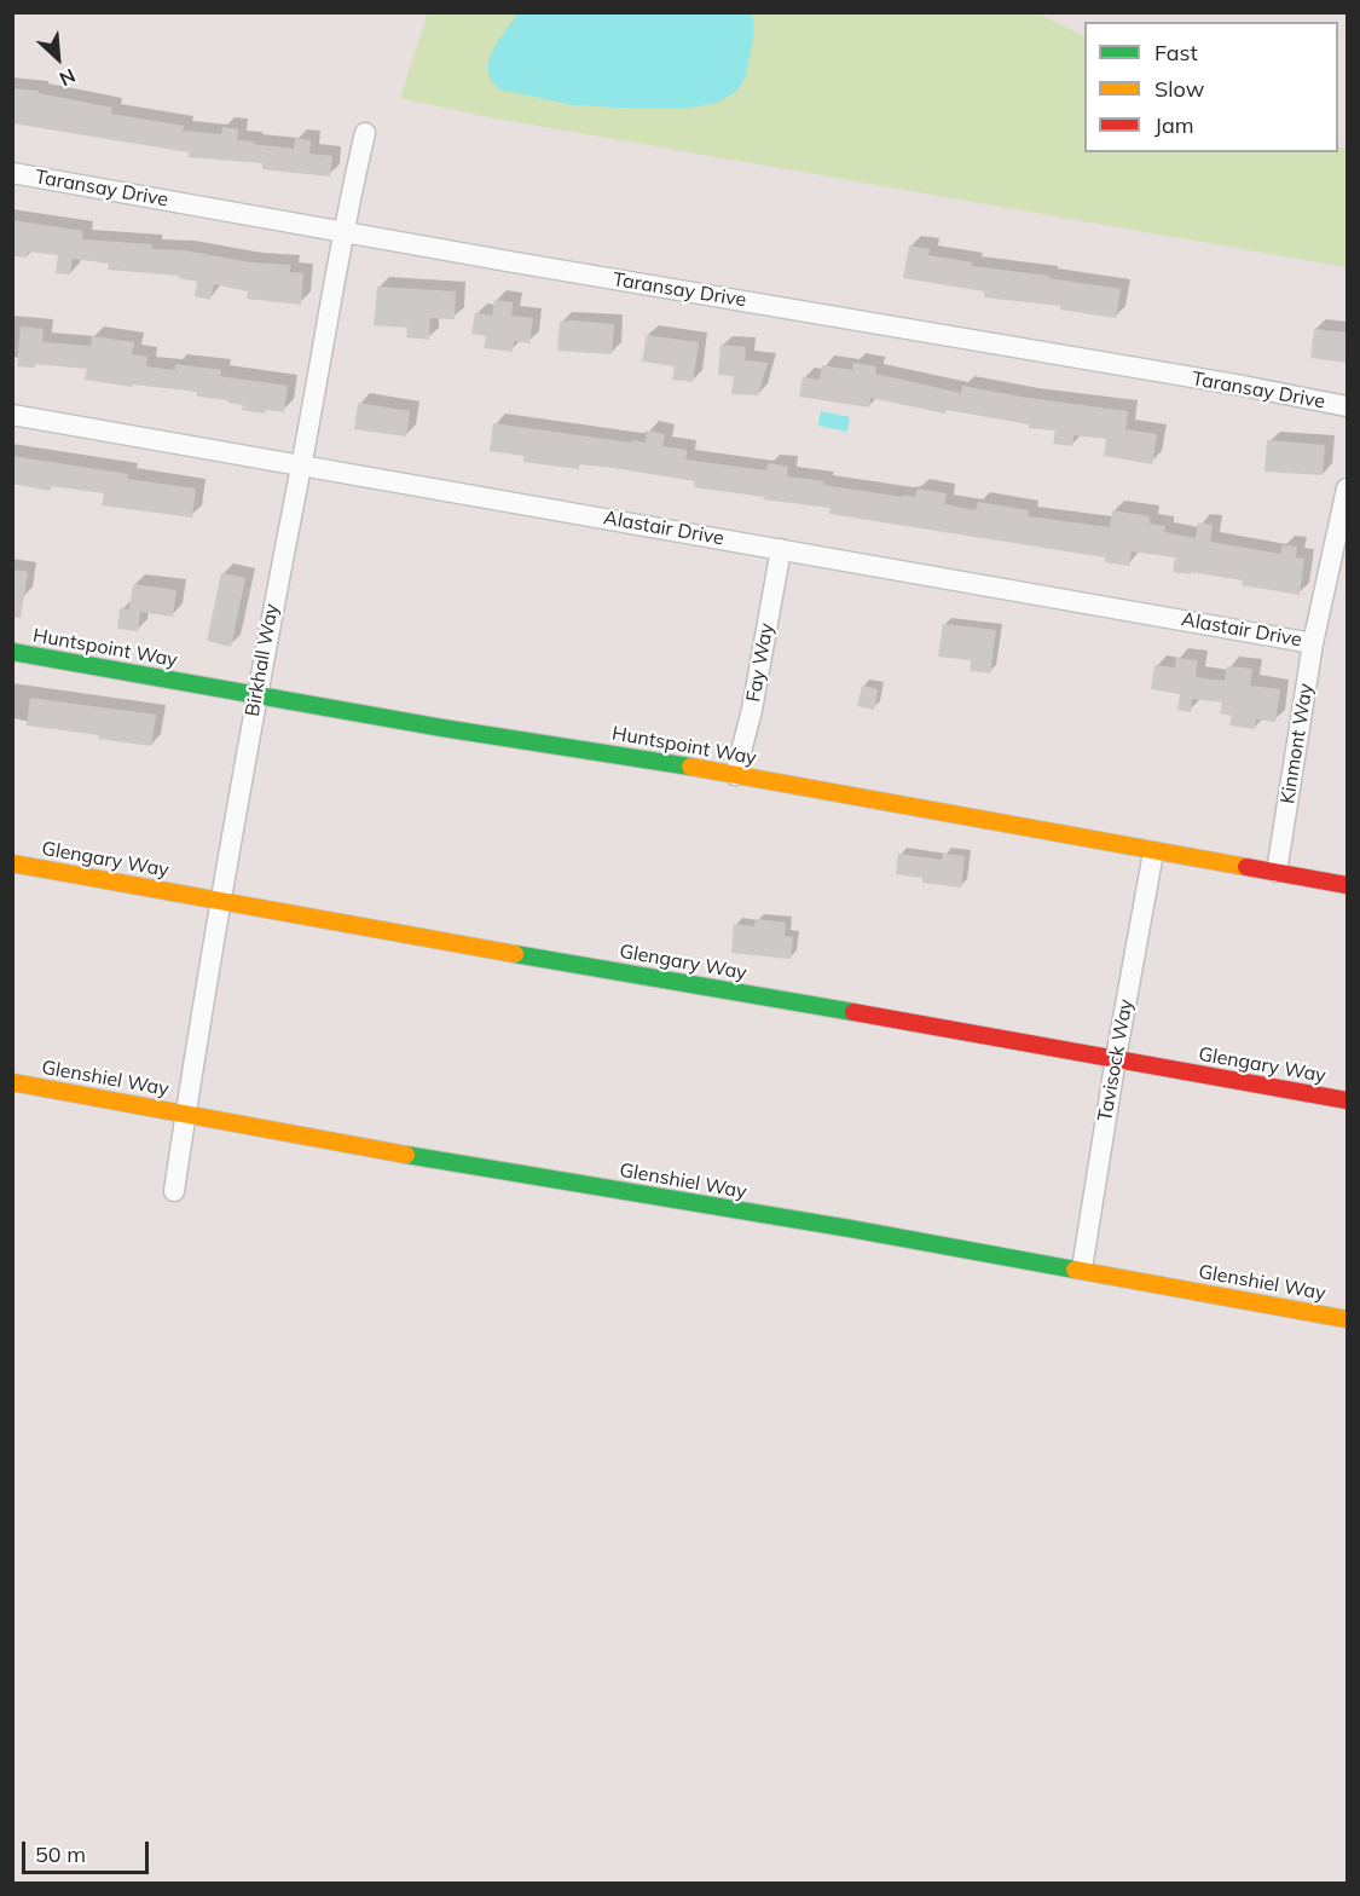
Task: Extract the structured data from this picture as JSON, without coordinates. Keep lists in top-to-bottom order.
{
  "streets": {
    "street": [
      "Taransay Drive",
      "Alastair Drive",
      "Huntspoint Way",
      "Birkhall Way",
      "Fay Way",
      "Kinmont Way",
      "Glengary Way",
      "Tavisock Way",
      "Glenshiel Way"
    ]
  },
  "crossings": [
    ["Taransay Drive", "Birkhall Way"],
    ["Alastair Drive", "Birkhall Way"],
    ["Alastair Drive", "Fay Way"],
    ["Alastair Drive", "Kinmont Way"],
    ["Huntspoint Way", "Birkhall Way"],
    ["Huntspoint Way", "Fay Way"],
    ["Huntspoint Way", "Kinmont Way"],
    ["Huntspoint Way", "Tavisock Way"],
    ["Birkhall Way", "Glengary Way"],
    ["Birkhall Way", "Glenshiel Way"],
    ["Glengary Way", "Tavisock Way"],
    ["Tavisock Way", "Glenshiel Way"]
  ],
  "legend": ["Fast", "Slow", "Jam"],
  "scale_bar": "50 m",
  "north": "bottom right"
}
